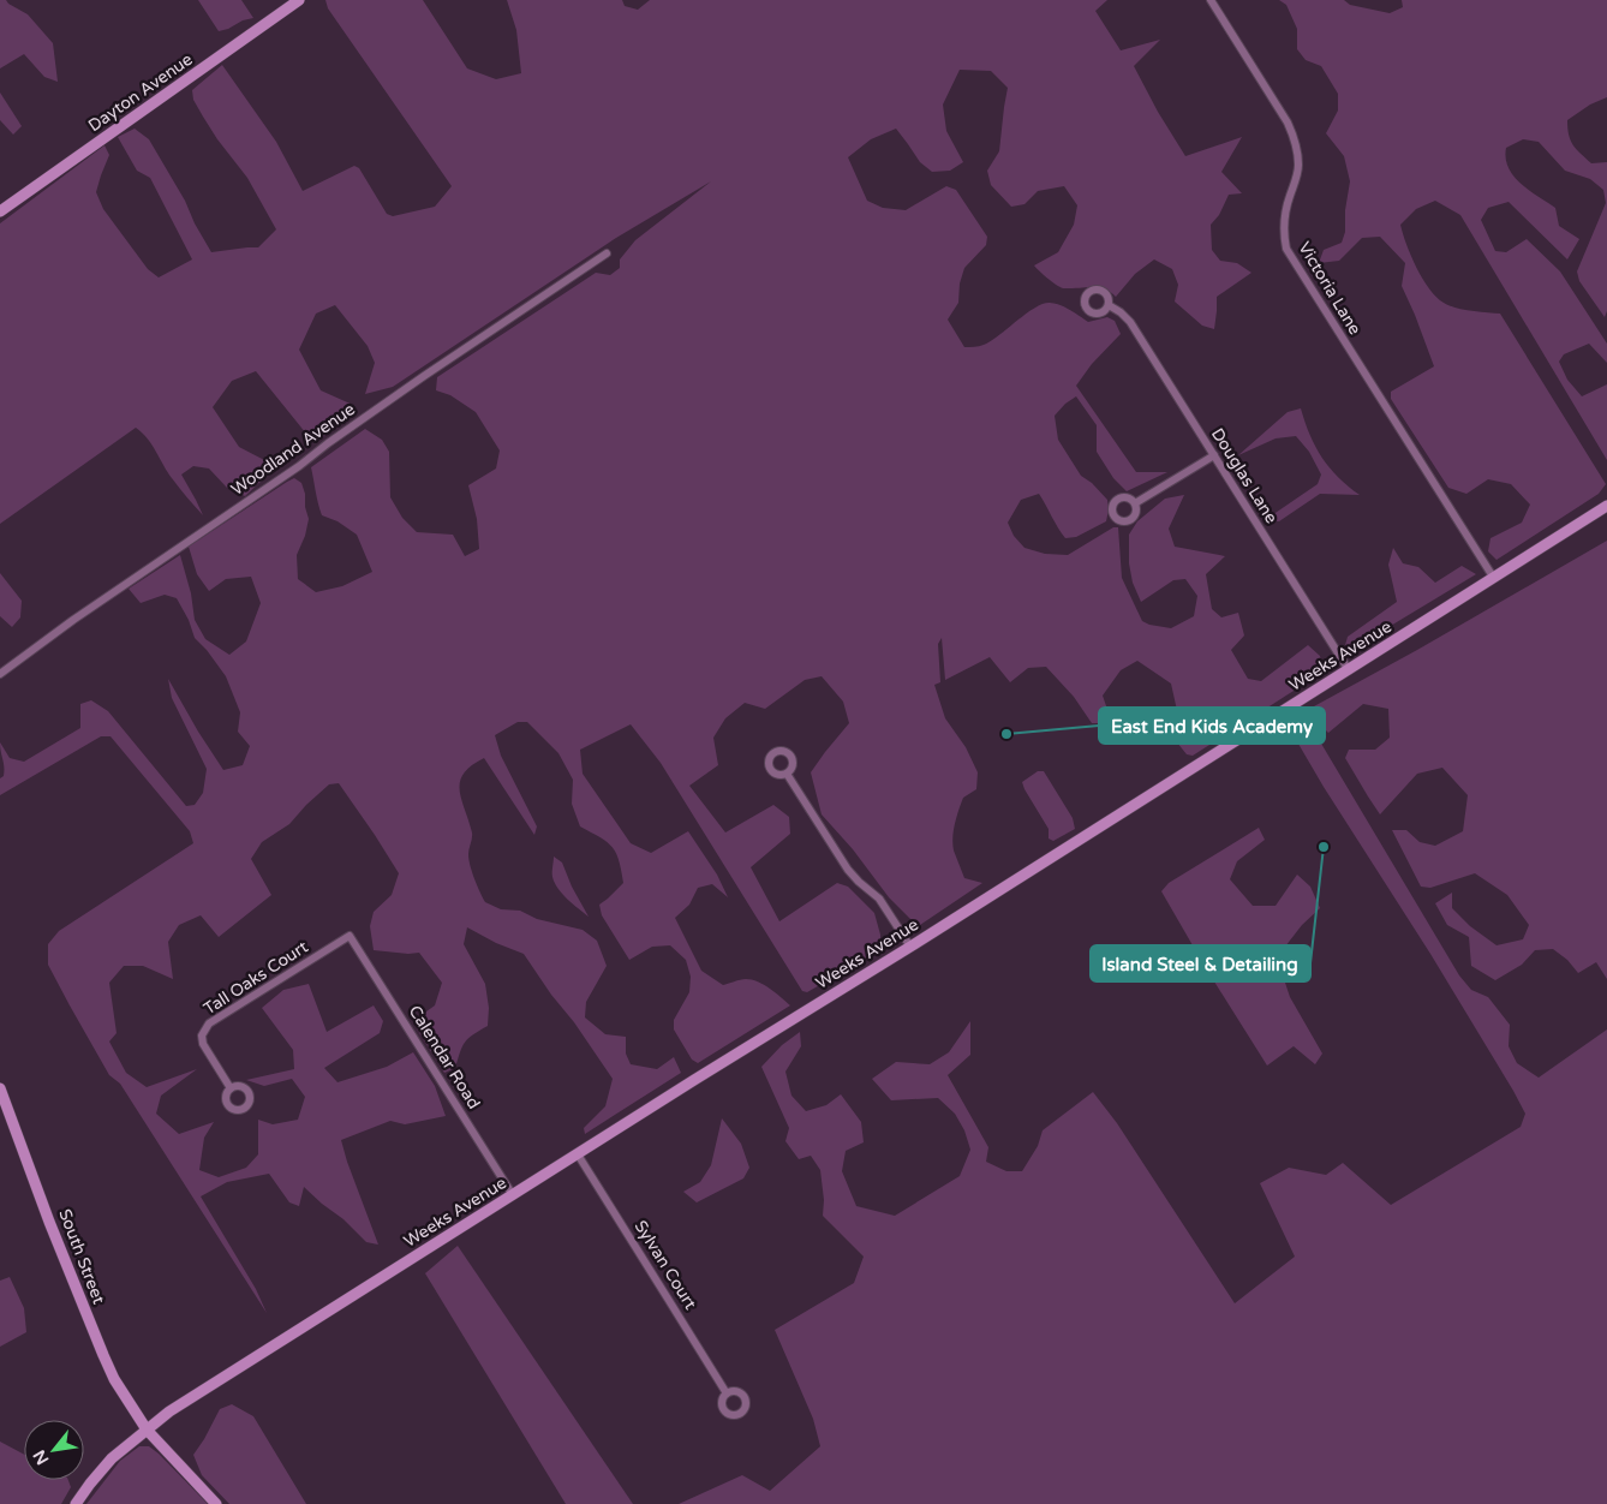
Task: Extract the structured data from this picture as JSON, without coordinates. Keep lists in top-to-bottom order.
{
  "streets": {
    "street": [
      "Dayton Avenue",
      "Victoria Lane",
      "Woodland Avenue",
      "Douglas Lane",
      "Weeks Avenue",
      "Tall Oaks Court",
      "Calendar Road",
      "South Street",
      "Sylvan Court"
    ]
  },
  "crossings": [
    ["Victoria Lane", "Weeks Avenue"],
    ["Douglas Lane", "Weeks Avenue"],
    ["Weeks Avenue", "Calendar Road"],
    ["Weeks Avenue", "South Street"],
    ["Weeks Avenue", "Sylvan Court"],
    ["Tall Oaks Court", "Calendar Road"]
  ],
  "places": ["East End Kids Academy", "Island Steel & Detailing"],
  "north": "bottom left"
}
